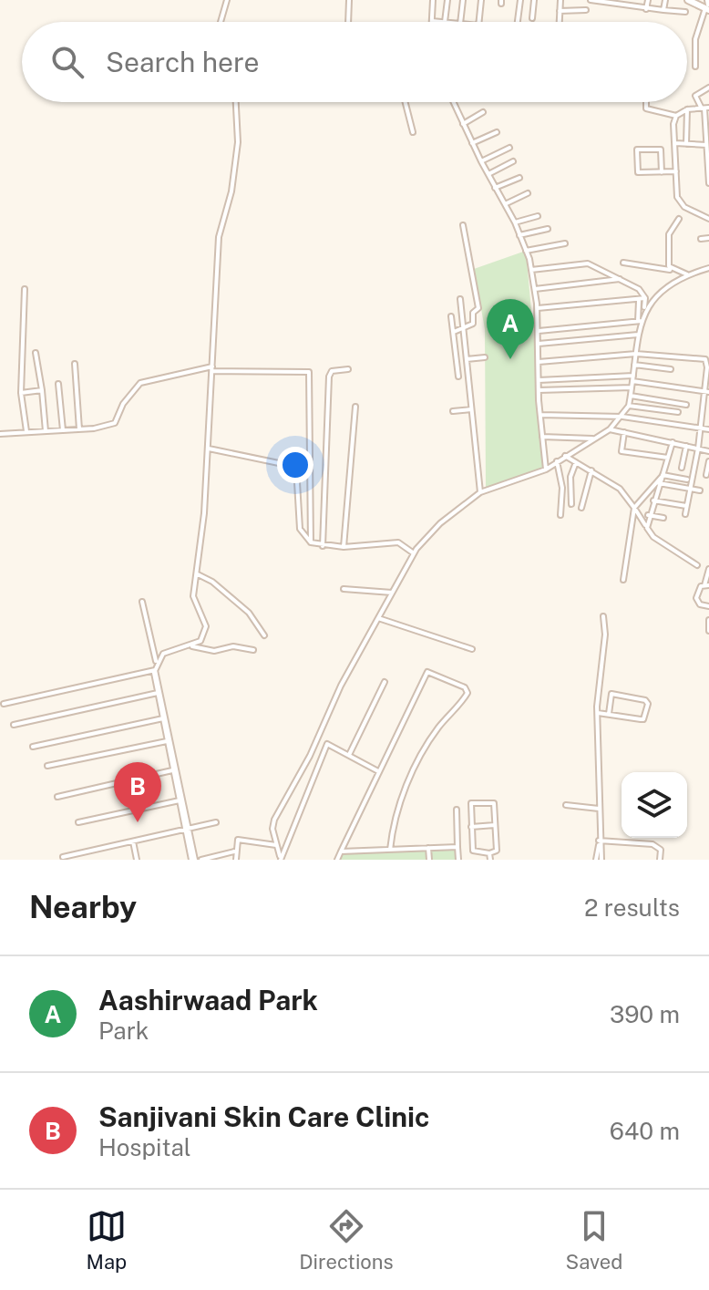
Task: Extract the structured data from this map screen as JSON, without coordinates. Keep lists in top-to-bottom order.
{
  "page": {
    "search": "Search here",
    "pins": ["A", "B"],
    "heading": ["Nearby", "2 results"],
    "list": [
      {
        "mark": "A",
        "name": "Aashirwaad Park",
        "note": "Park",
        "value": "390 m"
      },
      {
        "mark": "B",
        "name": "Sanjivani Skin Care Clinic",
        "note": "Hospital",
        "value": "640 m"
      }
    ],
    "nav": ["Map", "Directions", "Saved"]
  }
}
